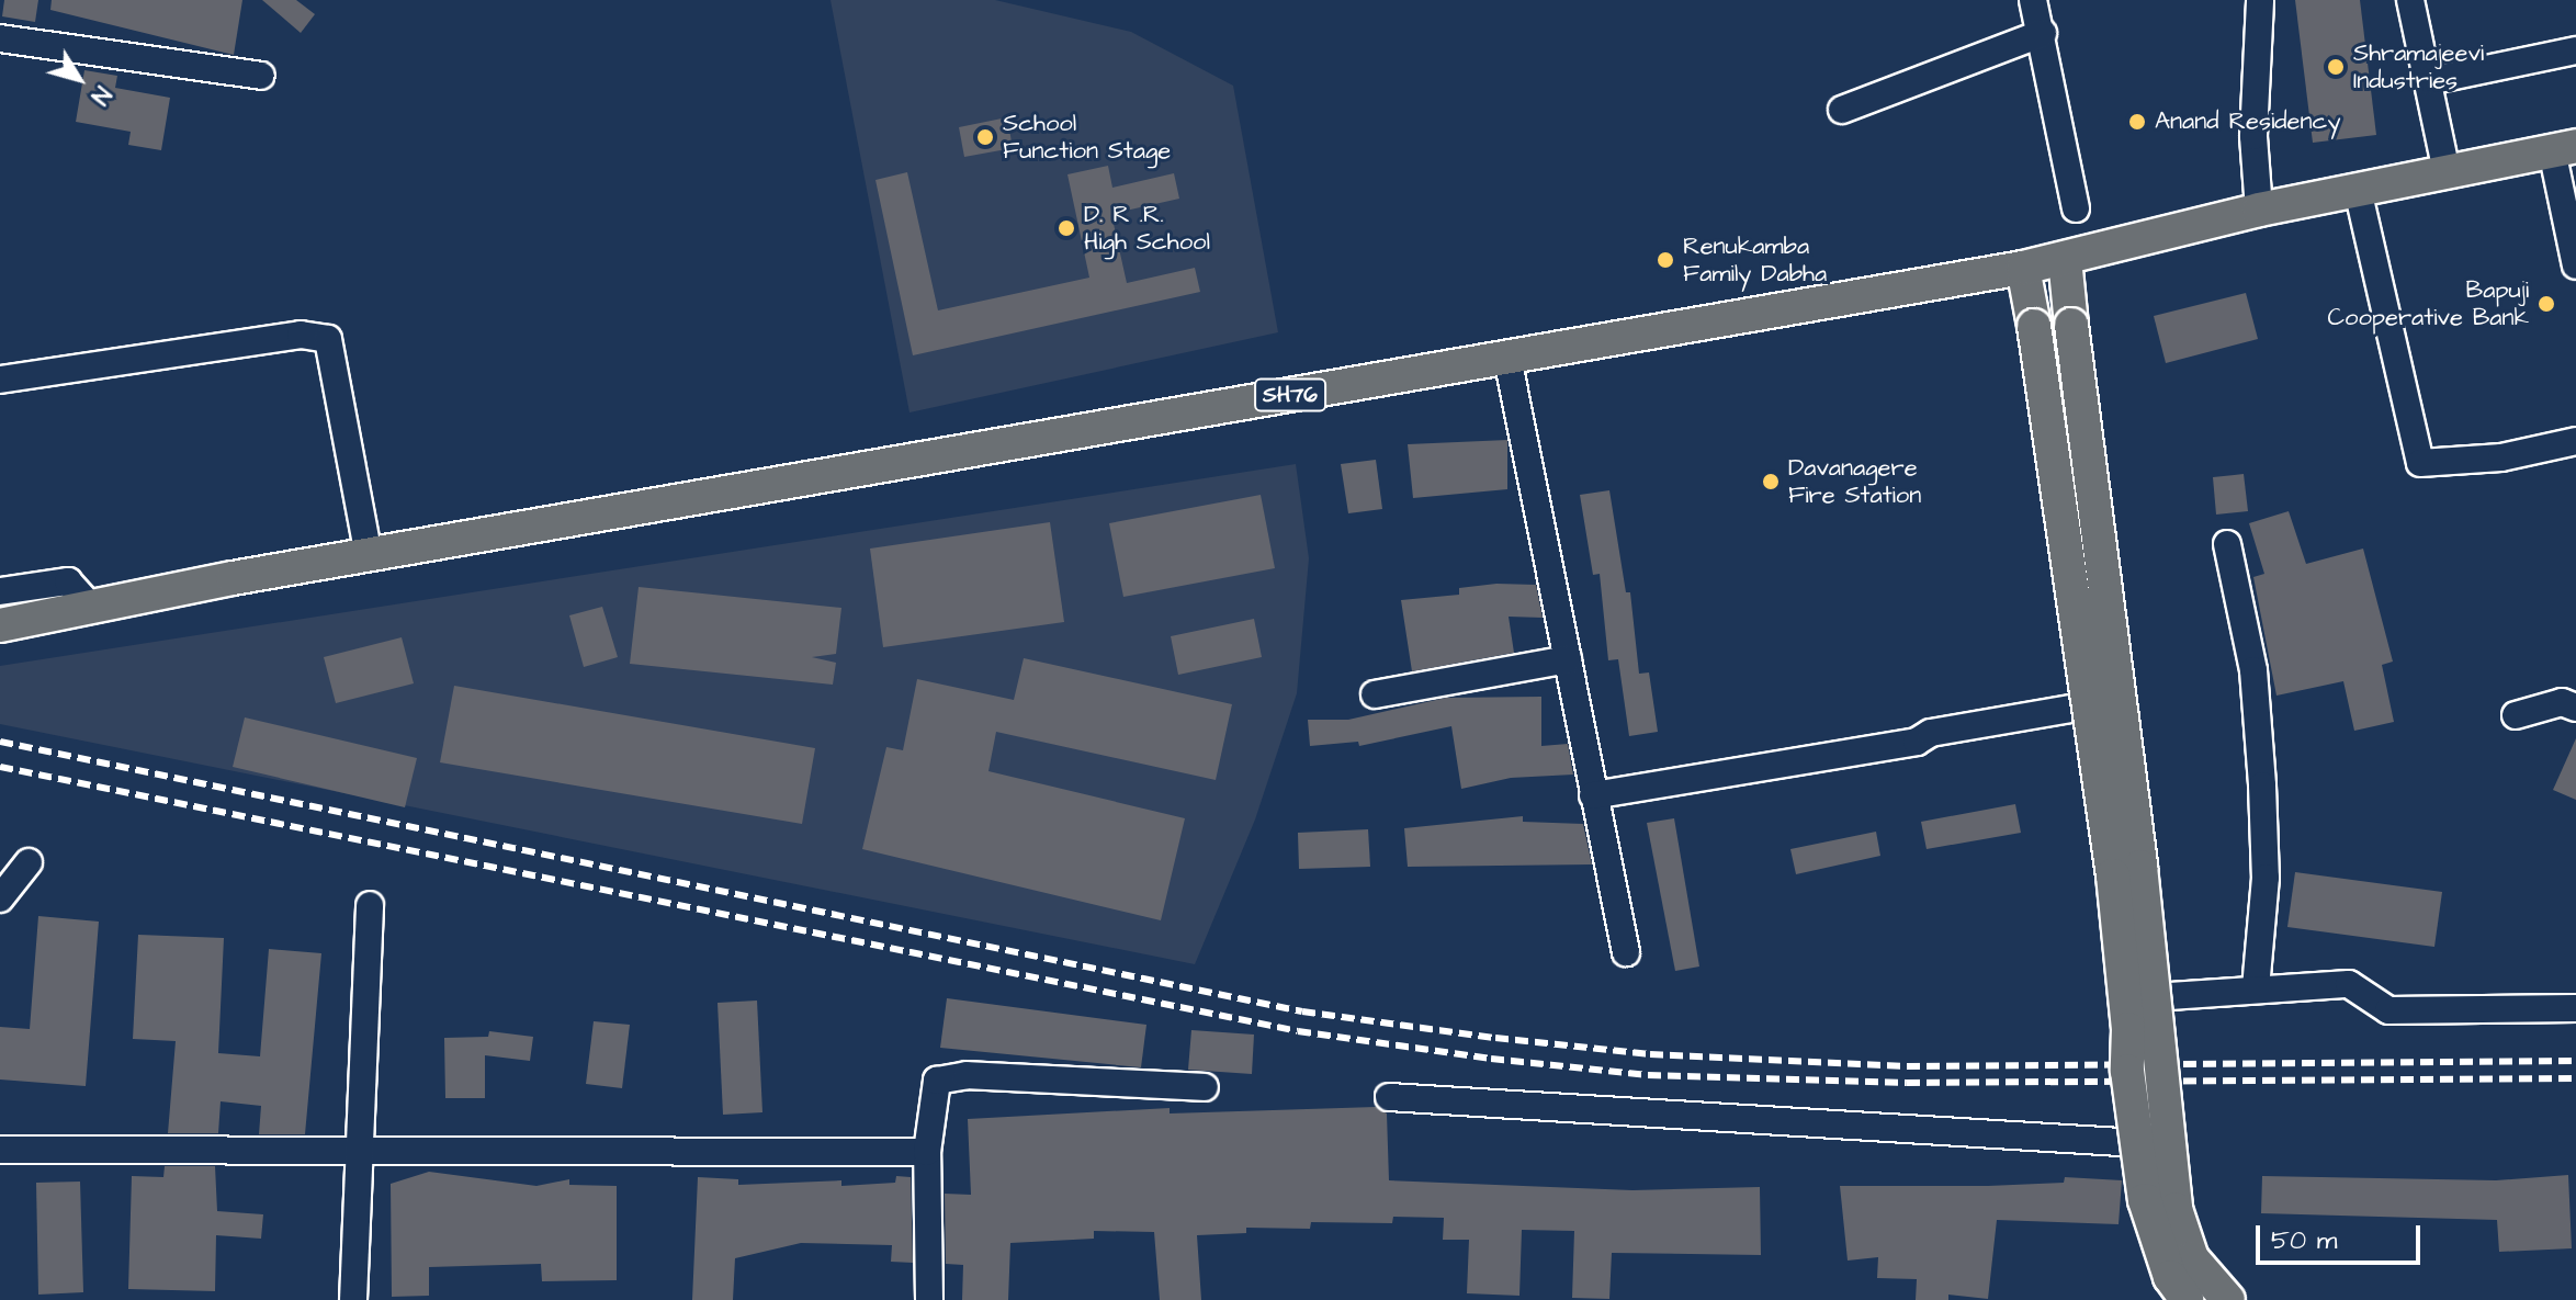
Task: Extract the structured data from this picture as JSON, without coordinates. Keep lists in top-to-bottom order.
{
  "streets": {
    "main road": ["SH76"]
  },
  "places": [
    "Shramajeevi Industries",
    "Anand Residency",
    "School Function Stage",
    "D. R .R. High School",
    "Renukamba Family Dabha",
    "Bapuji Cooperative Bank",
    "Davanagere Fire Station"
  ],
  "scale_bar": "50 m",
  "north": "bottom right"
}
